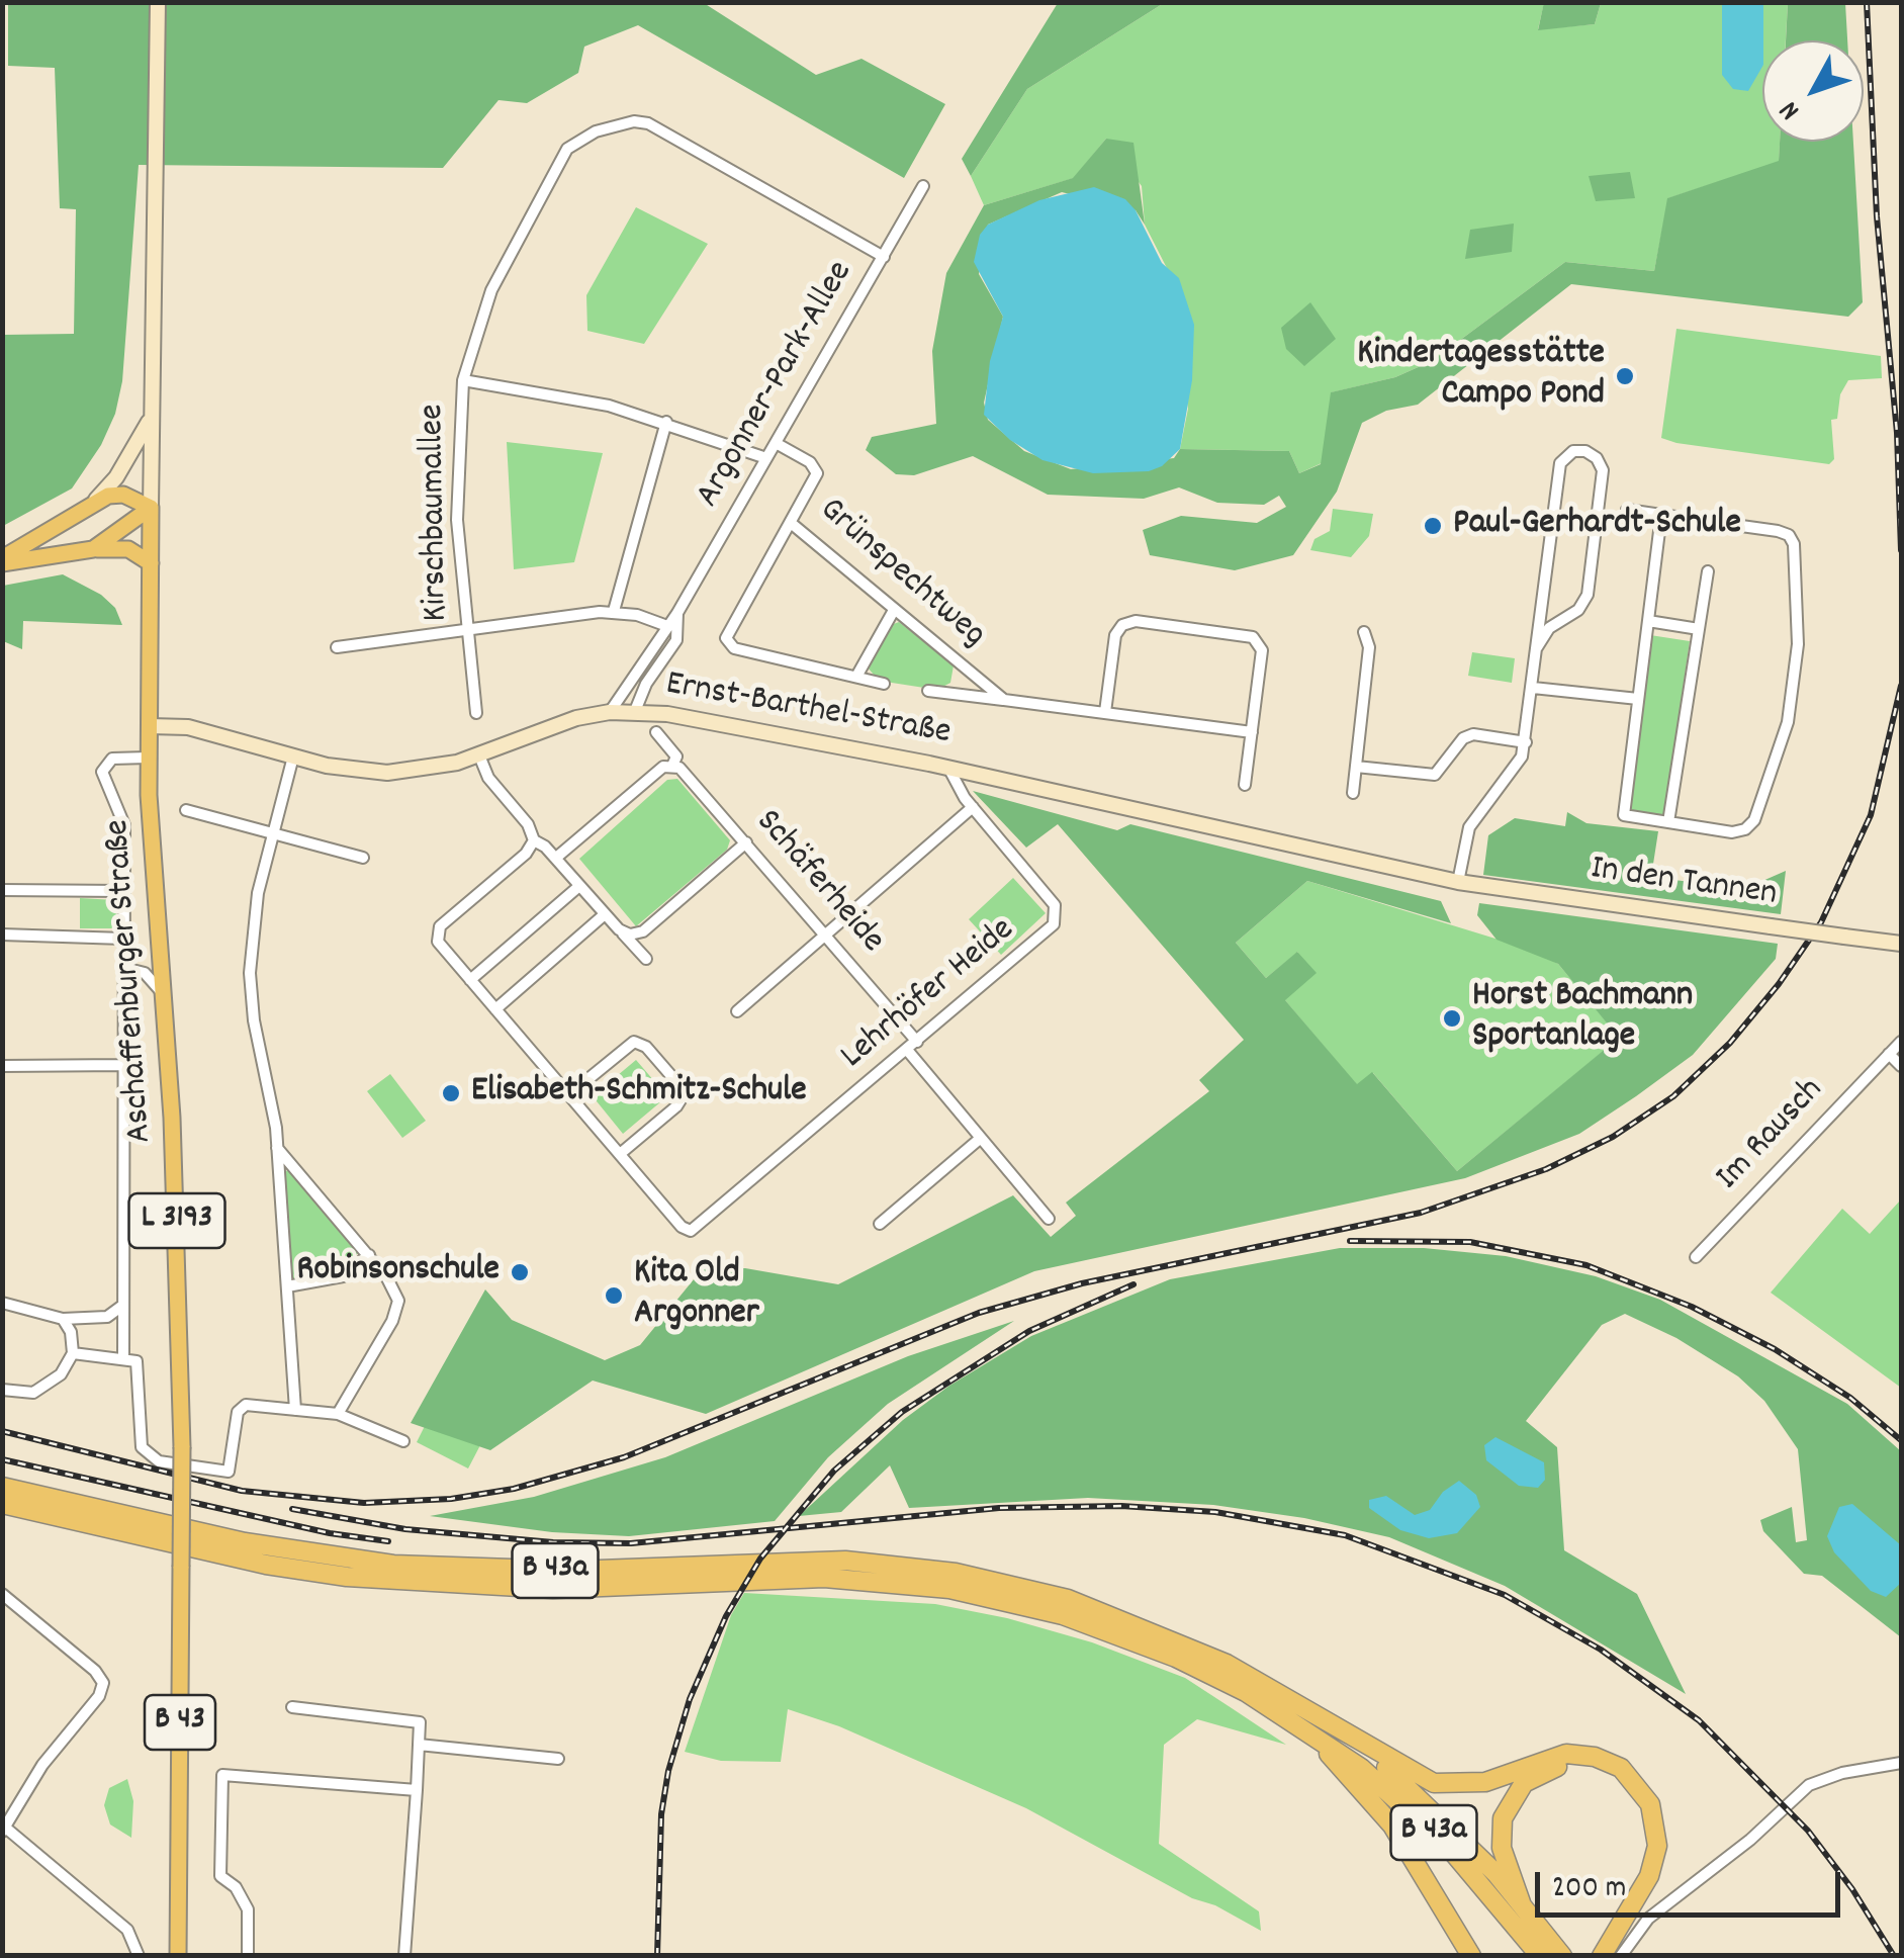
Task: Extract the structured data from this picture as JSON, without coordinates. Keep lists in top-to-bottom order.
{
  "streets": {
    "highway": ["B 43a"],
    "main road": ["Aschaffenburger Straße", "L 3193", "B 43"],
    "street": [
      "Argonner-Park-Allee",
      "Kirschbaumallee",
      "Grünspechtweg",
      "Ernst-Barthel-Straße",
      "Schäferheide",
      "In den Tannen",
      "Lehrhöfer Heide",
      "Im Rausch"
    ]
  },
  "crossings": [
    ["Argonner-Park-Allee", "Kirschbaumallee"],
    ["Argonner-Park-Allee", "Grünspechtweg"],
    ["Argonner-Park-Allee", "Ernst-Barthel-Straße"],
    ["Ernst-Barthel-Straße", "In den Tannen"],
    ["Ernst-Barthel-Straße", "Aschaffenburger Straße"],
    ["Ernst-Barthel-Straße", "Lehrhöfer Heide"],
    ["Schäferheide", "Lehrhöfer Heide"]
  ],
  "places": [
    "Kindertagesstätte Campo Pond",
    "Paul-Gerhardt-Schule",
    "Horst Bachmann Sportanlage",
    "Elisabeth-Schmitz-Schule",
    "Robinsonschule",
    "Kita Old Argonner"
  ],
  "scale_bar": "200 m",
  "north": "bottom left"
}
